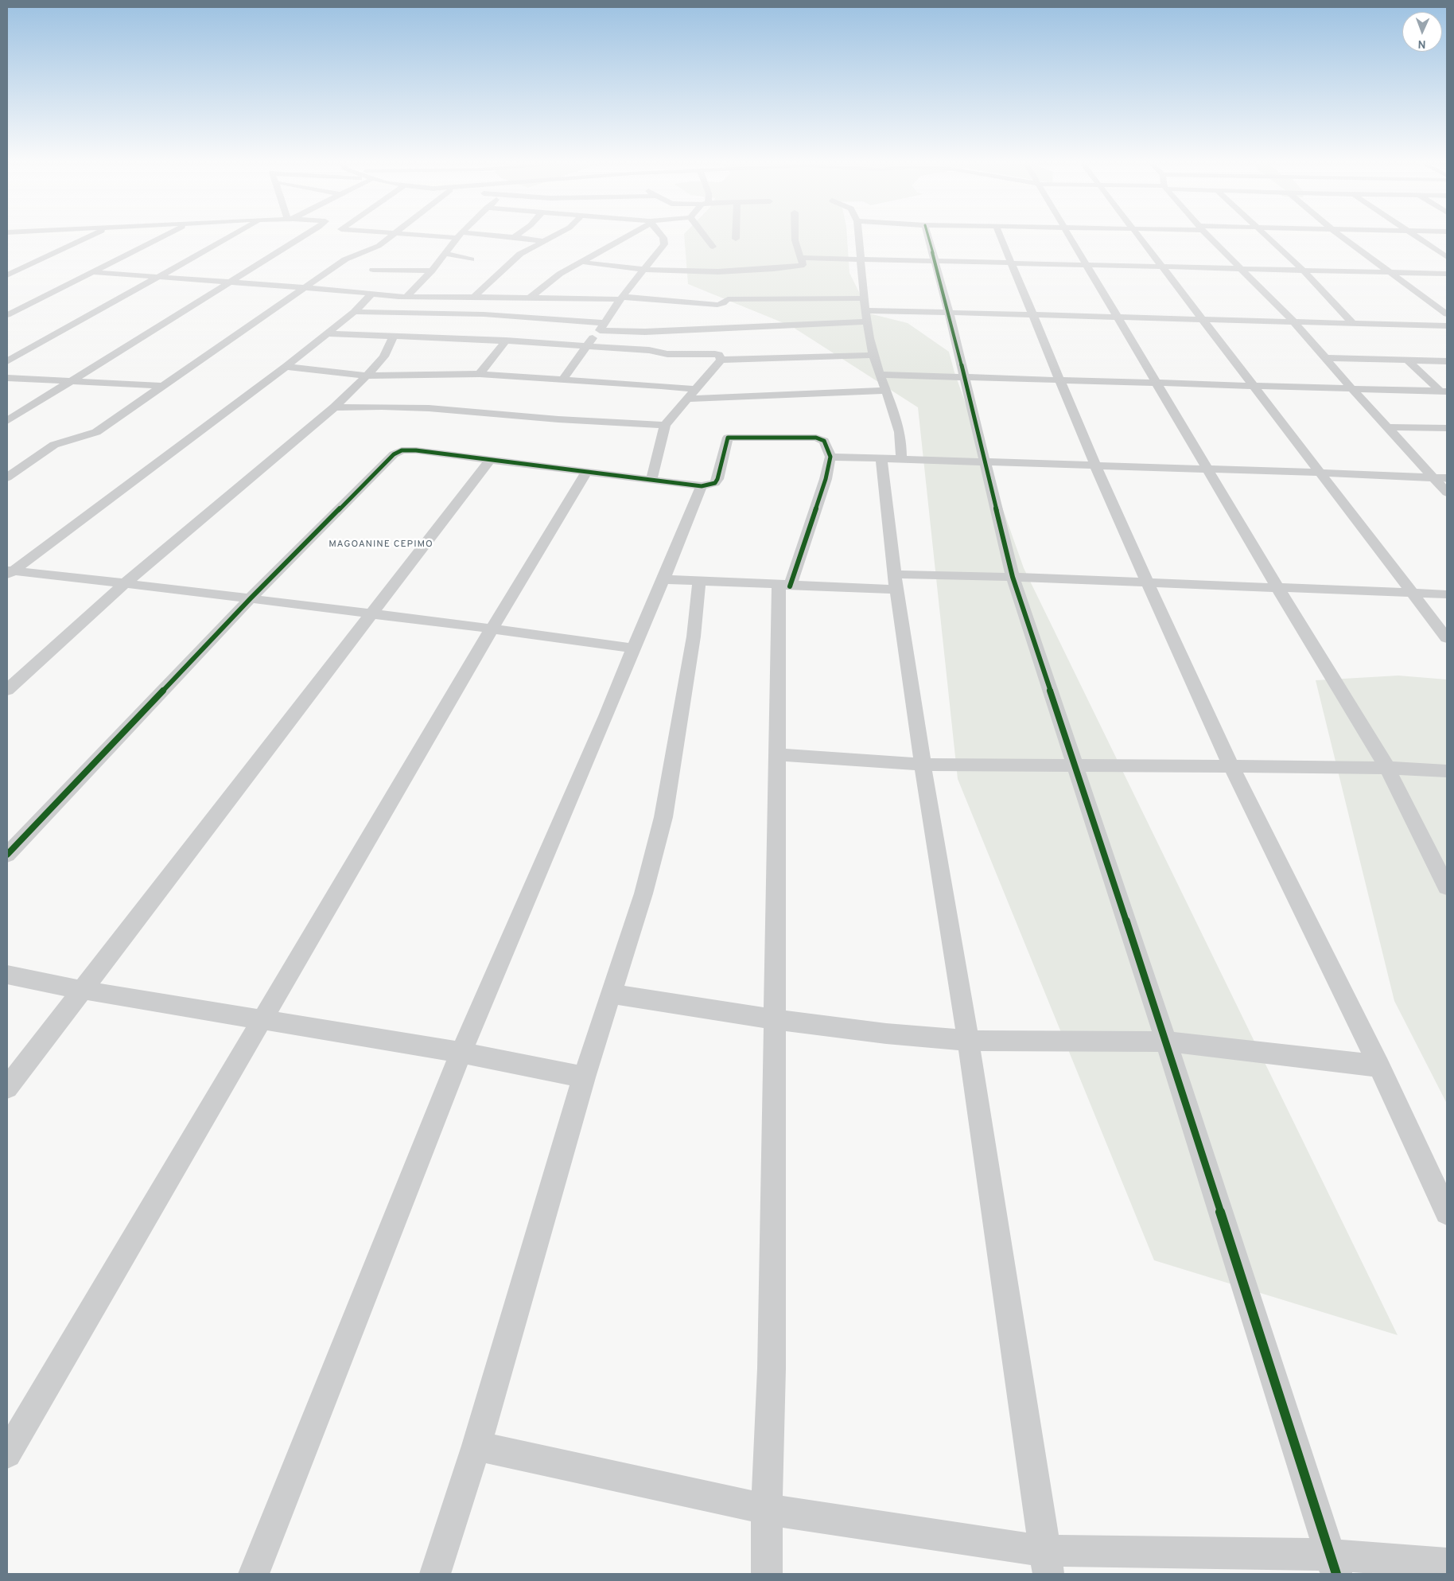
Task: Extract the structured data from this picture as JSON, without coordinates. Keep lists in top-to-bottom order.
{
  "districts": ["MAGOANINE CEPIMO"],
  "north": "bottom"
}
